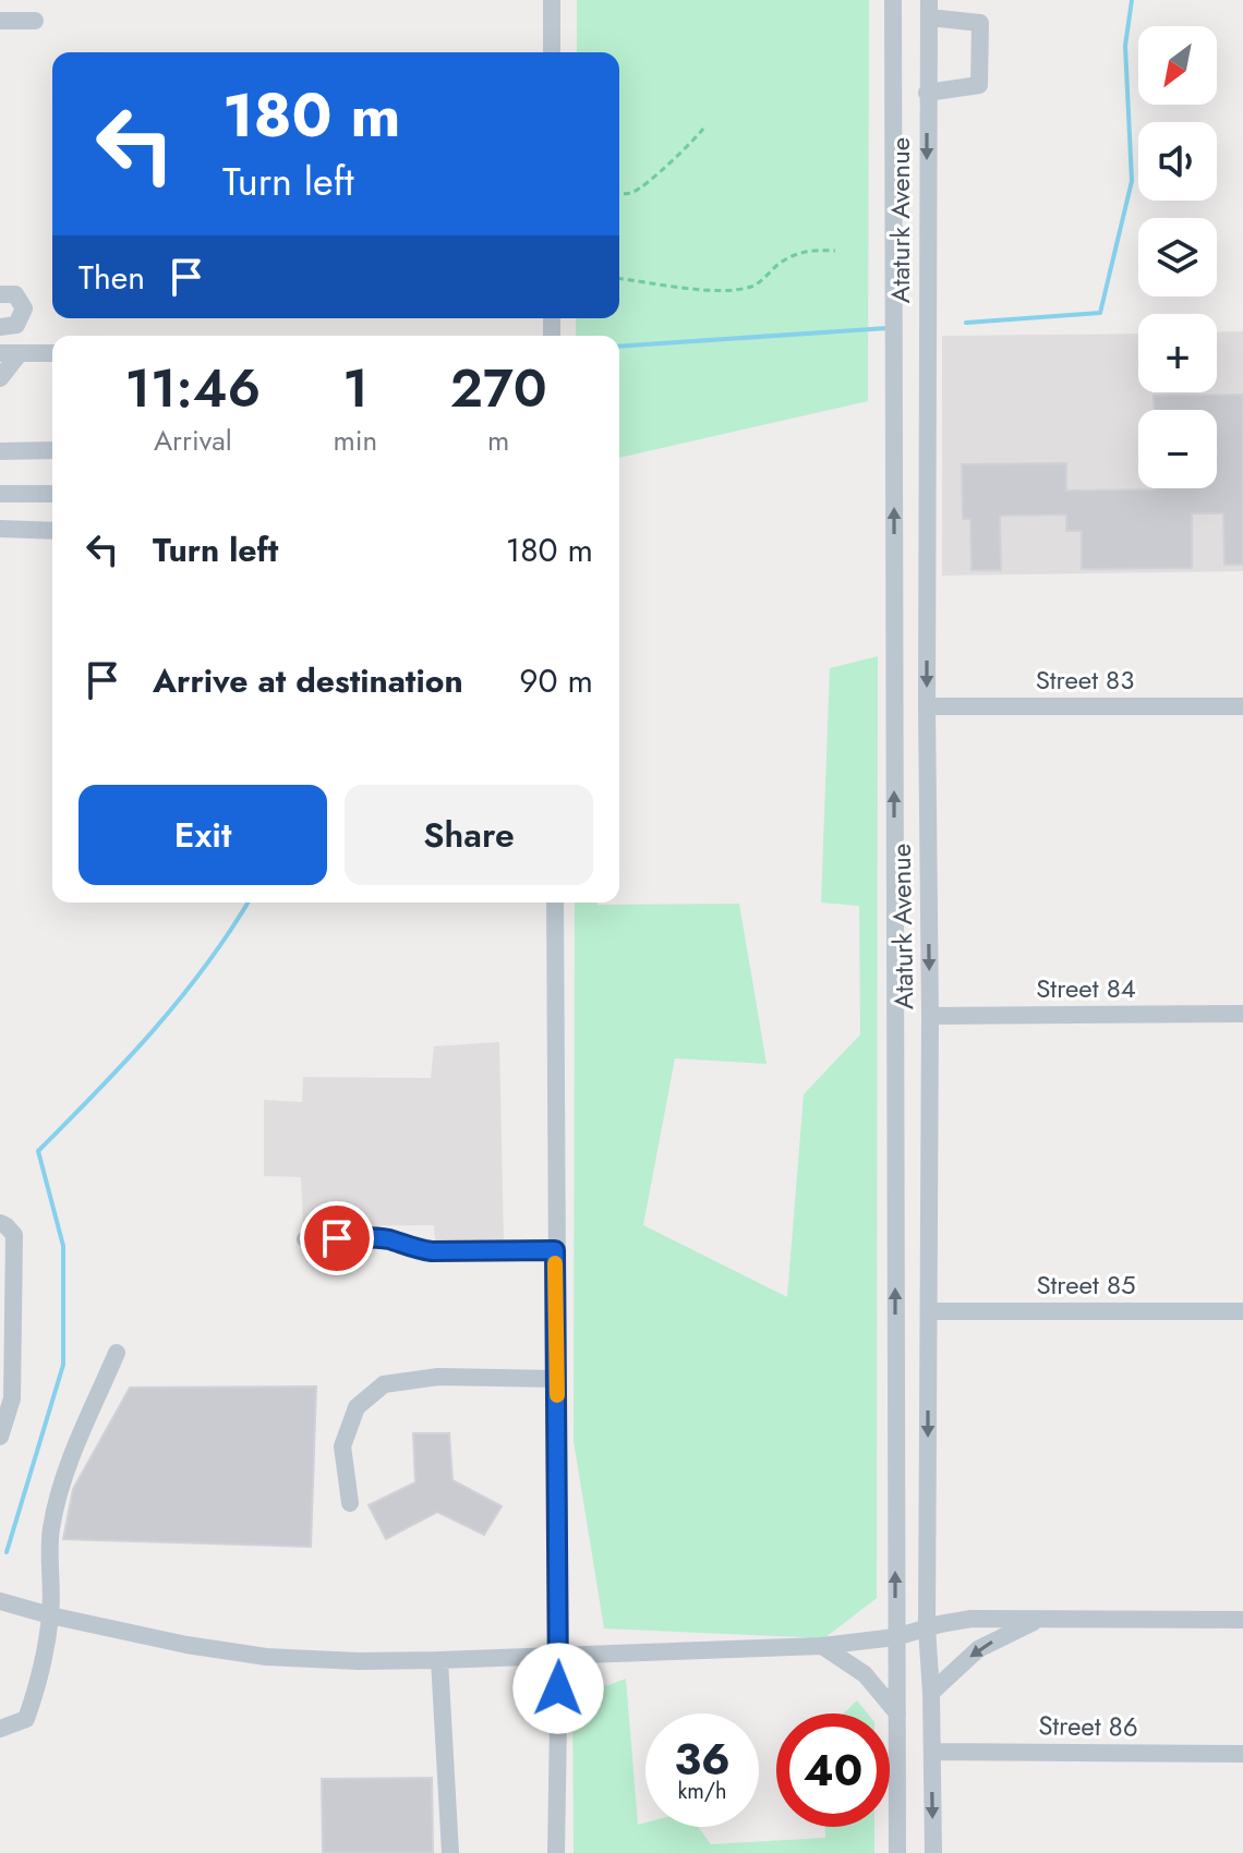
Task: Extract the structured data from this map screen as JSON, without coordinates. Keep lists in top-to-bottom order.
{
  "streets": {
    "street": [
      "Ataturk Avenue",
      "Street 83",
      "Street 84",
      "Street 85",
      "Street 86"
    ]
  },
  "crossings": [
    ["Ataturk Avenue", "Street 83"],
    ["Ataturk Avenue", "Street 84"],
    ["Ataturk Avenue", "Street 85"],
    ["Ataturk Avenue", "Street 86"]
  ],
  "north": "bottom left",
  "page": {
    "map_buttons": ["+", "−"],
    "turn": ["180 m", "Turn left"],
    "then": "Then",
    "eta": [
      "11:46",
      "Arrival",
      "1",
      "min",
      "270",
      "m"
    ],
    "list": [
      {
        "name": "Turn left",
        "value": "180 m"
      },
      {
        "name": "Arrive at destination",
        "value": "90 m"
      }
    ],
    "buttons": ["Exit", "Share"],
    "speed": "36 km/h",
    "limit": "40"
  }
}
